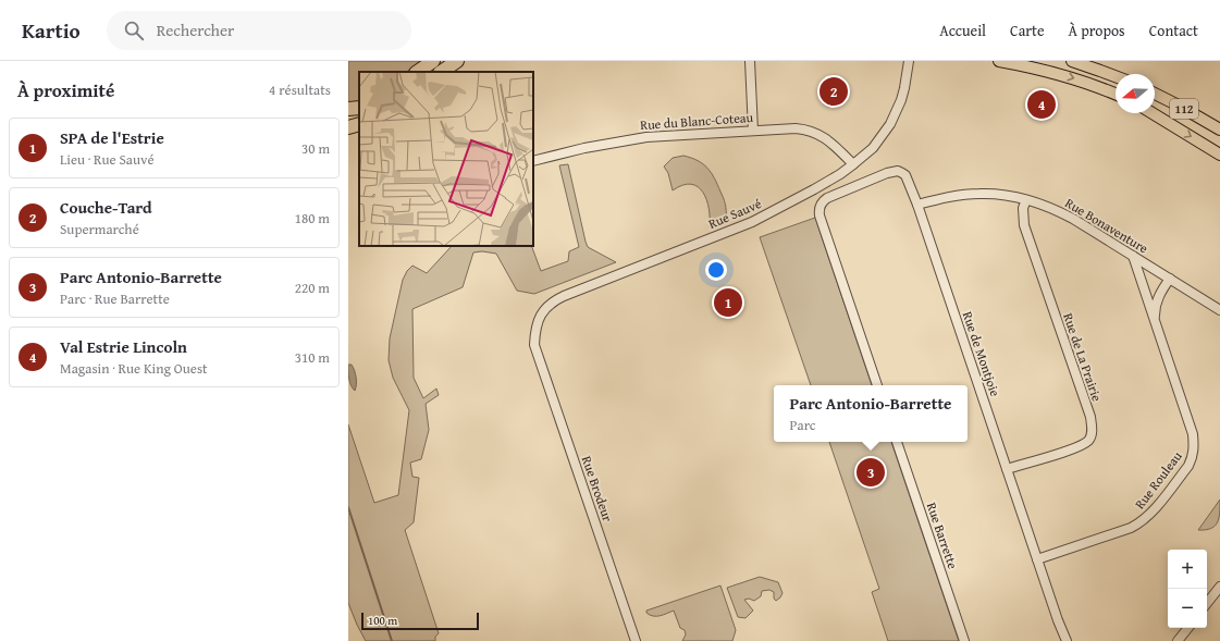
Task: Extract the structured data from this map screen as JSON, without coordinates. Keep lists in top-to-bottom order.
{
  "streets": {
    "main road": ["112"],
    "street": [
      "Rue du Blanc-Coteau",
      "Rue Sauvé",
      "Rue Bonaventure",
      "Rue de Montjoie",
      "Rue de La Prairie",
      "Rue Rouleau",
      "Rue Brodeur",
      "Rue Barrette"
    ]
  },
  "crossings": [
    ["Rue du Blanc-Coteau", "Rue Sauvé"],
    ["Rue Sauvé", "Rue Brodeur"],
    ["Rue Bonaventure", "Rue de Montjoie"],
    ["Rue Bonaventure", "Rue de La Prairie"],
    ["Rue Bonaventure", "Rue Rouleau"],
    ["Rue de Montjoie", "Rue de La Prairie"],
    ["Rue de Montjoie", "Rue Rouleau"]
  ],
  "scale_bar": "100 m",
  "north": "left",
  "page": {
    "header": "Kartio",
    "search": "Rechercher",
    "nav": [
      "Accueil",
      "Carte",
      "À propos",
      "Contact"
    ],
    "heading": ["À proximité", "4 résultats"],
    "pins": [
      "2",
      "4",
      "1",
      "3"
    ],
    "list": [
      {
        "mark": "1",
        "name": "SPA de l'Estrie",
        "note": "Lieu · Rue Sauvé",
        "value": "30 m"
      },
      {
        "mark": "2",
        "name": "Couche-Tard",
        "note": "Supermarché",
        "value": "180 m"
      },
      {
        "mark": "3",
        "name": "Parc Antonio-Barrette",
        "note": "Parc · Rue Barrette",
        "value": "220 m"
      },
      {
        "mark": "4",
        "name": "Val Estrie Lincoln",
        "note": "Magasin · Rue King Ouest",
        "value": "310 m"
      }
    ],
    "popup": ["Parc Antonio-Barrette", "Parc"],
    "map_buttons": ["+", "−"],
    "scale": "100 m"
  }
}
